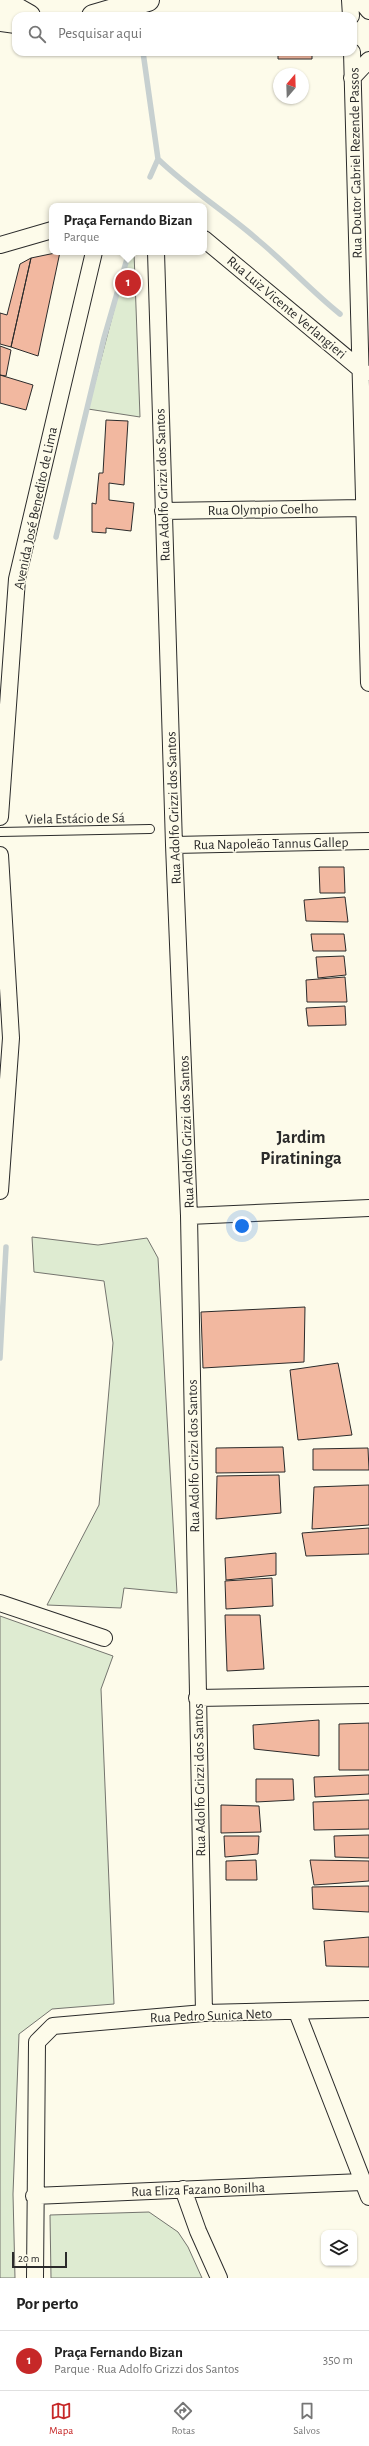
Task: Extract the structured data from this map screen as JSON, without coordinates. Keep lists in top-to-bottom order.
{
  "streets": {
    "street": [
      "Rua Doutor Gabriel Rezende Passos",
      "Rua Luiz Vicente Verlangieri",
      "Rua Adolfo Grizzi dos Santos",
      "Avenida José Benedito de Lima",
      "Rua Olympio Coelho",
      "Rua Napoleão Tannus Gallep",
      "Rua Pedro Sunica Neto",
      "Rua Eliza Fazano Bonilha"
    ],
    "lane": ["Viela Estácio de Sá"]
  },
  "crossings": [
    ["Rua Doutor Gabriel Rezende Passos", "Rua Luiz Vicente Verlangieri"],
    ["Rua Doutor Gabriel Rezende Passos", "Rua Olympio Coelho"],
    ["Rua Adolfo Grizzi dos Santos", "Rua Olympio Coelho"],
    ["Rua Adolfo Grizzi dos Santos", "Rua Napoleão Tannus Gallep"],
    ["Rua Adolfo Grizzi dos Santos", "Rua Pedro Sunica Neto"],
    ["Rua Pedro Sunica Neto", "Rua Eliza Fazano Bonilha"]
  ],
  "districts": ["Jardim Piratininga"],
  "scale_bar": "20 m",
  "north": "top",
  "page": {
    "search": "Pesquisar aqui",
    "popup": ["Praça Fernando Bizan", "Parque"],
    "pins": "1",
    "scale": "20 m",
    "heading": "Por perto",
    "list": [
      {
        "mark": "1",
        "name": "Praça Fernando Bizan",
        "note": "Parque · Rua Adolfo Grizzi dos Santos",
        "value": "350 m"
      }
    ],
    "nav": ["Mapa", "Rotas", "Salvos"]
  }
}
